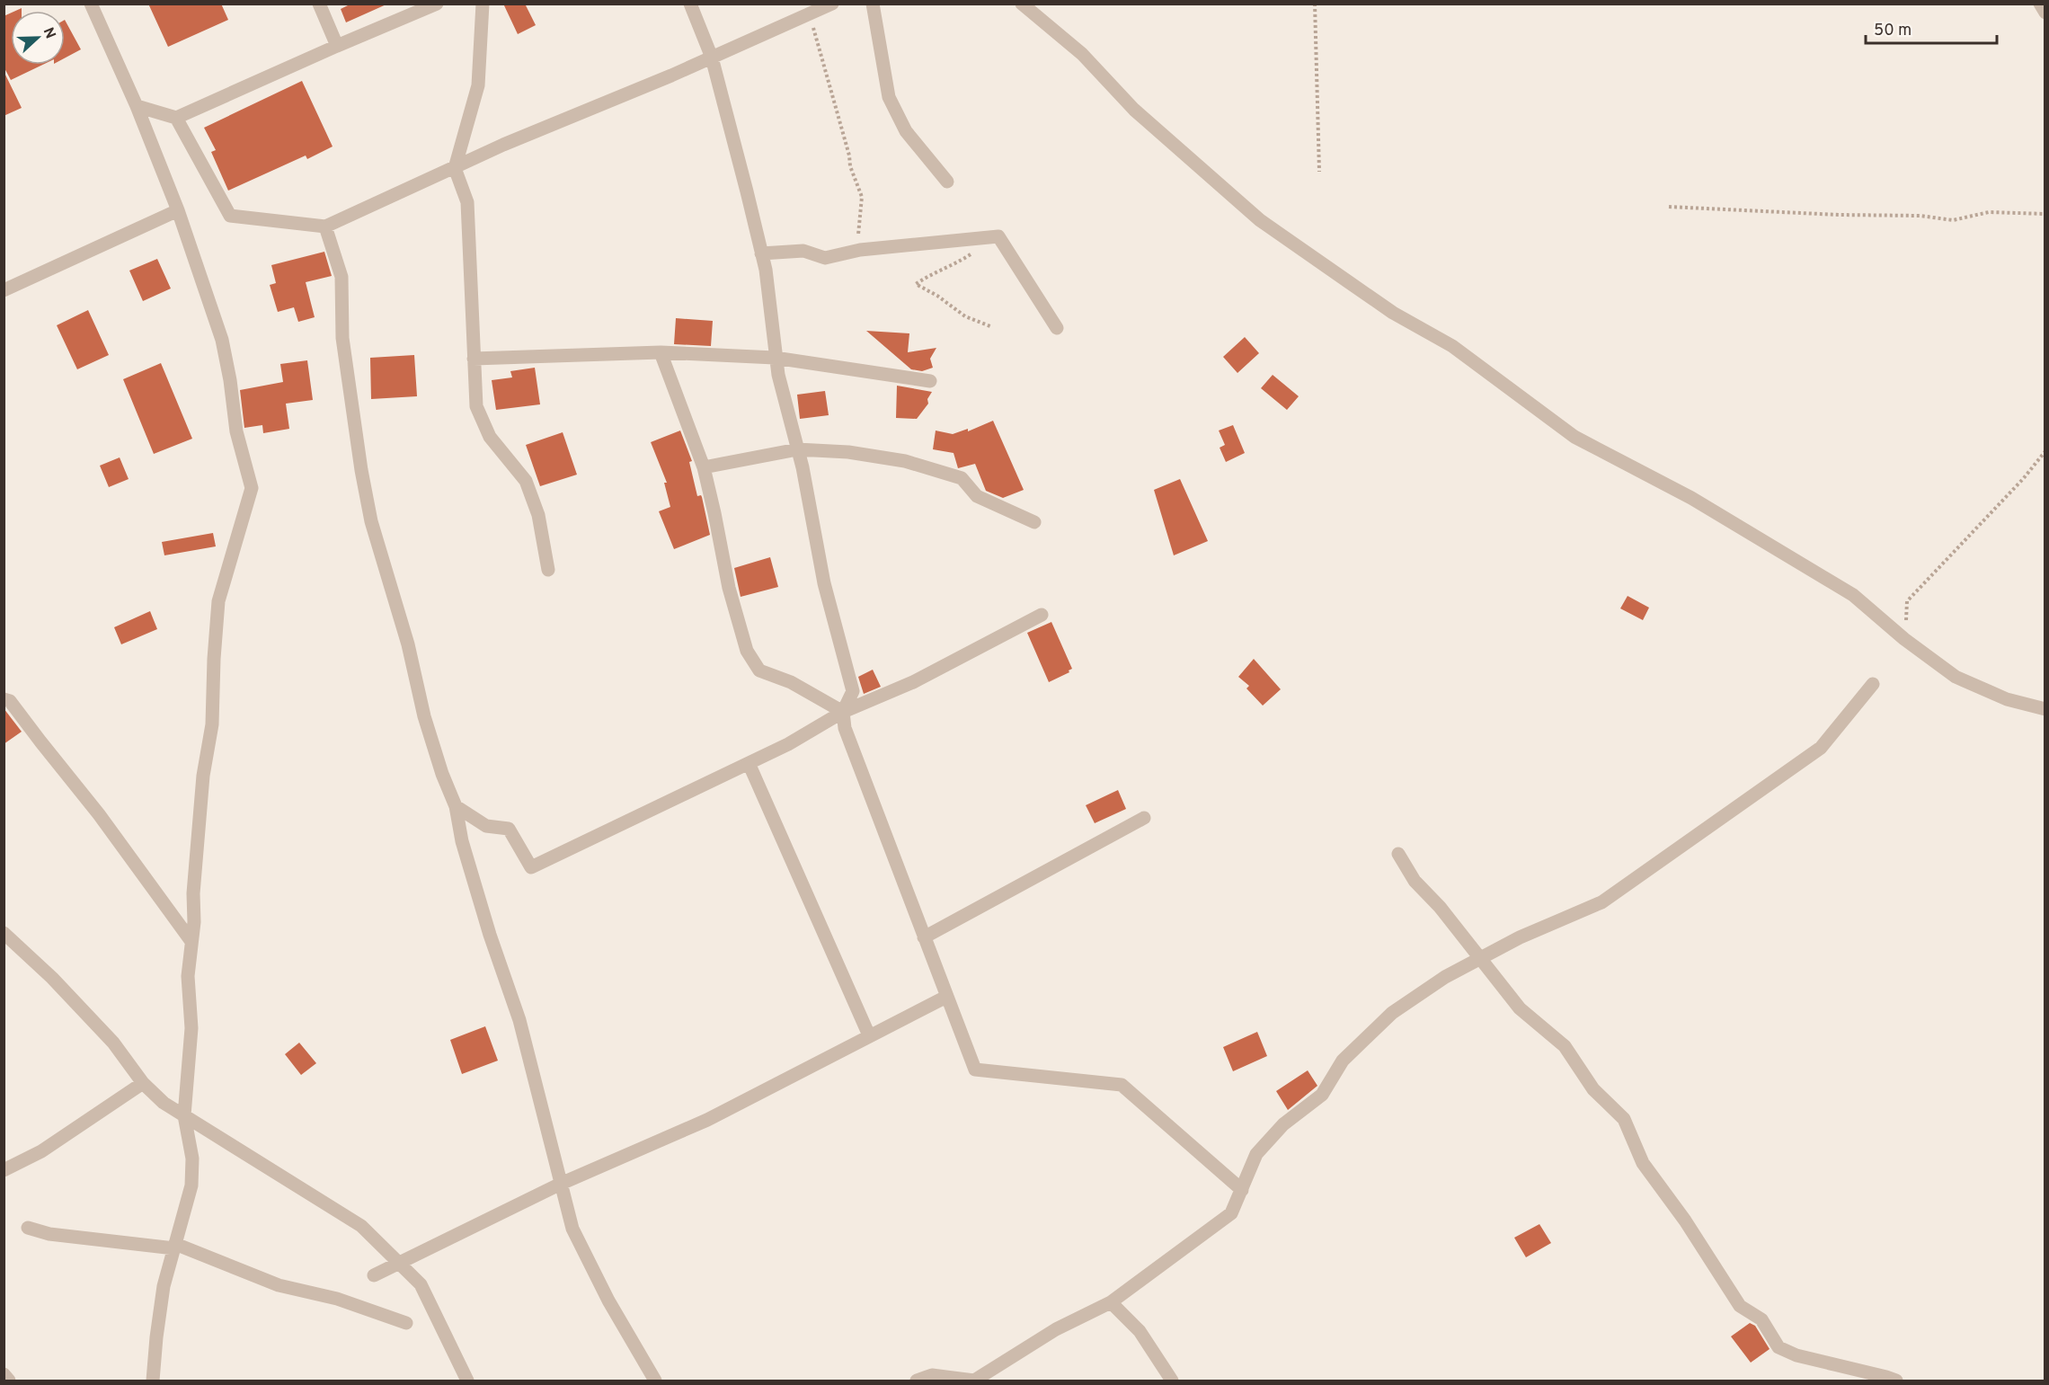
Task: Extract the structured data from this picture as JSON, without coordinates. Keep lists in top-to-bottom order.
{
  "scale_bar": "50 m",
  "north": "right"
}
